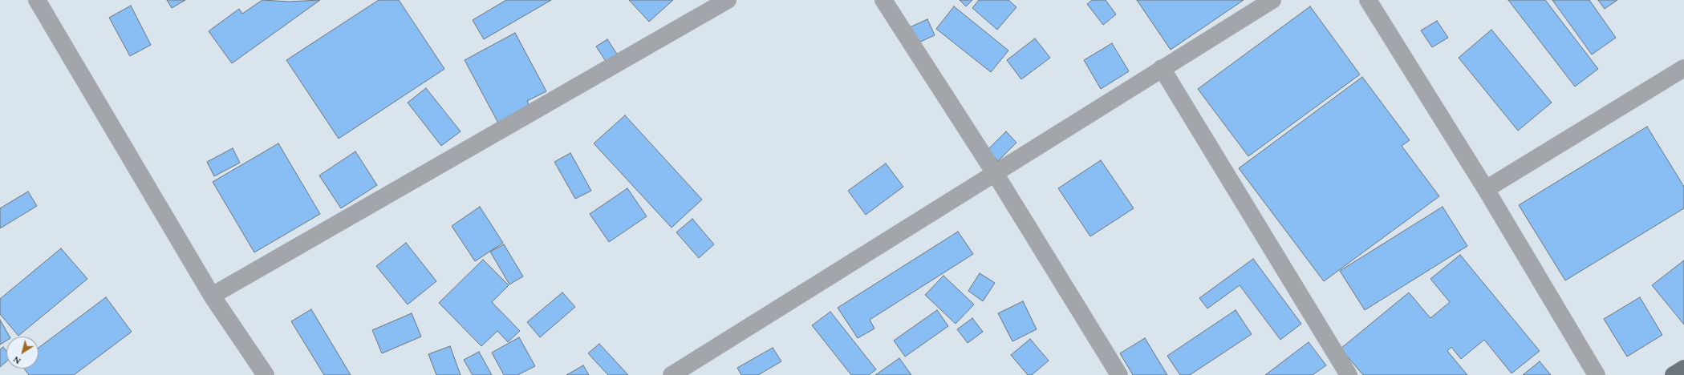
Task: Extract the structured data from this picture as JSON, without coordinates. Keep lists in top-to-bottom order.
{
  "north": "bottom left"
}
